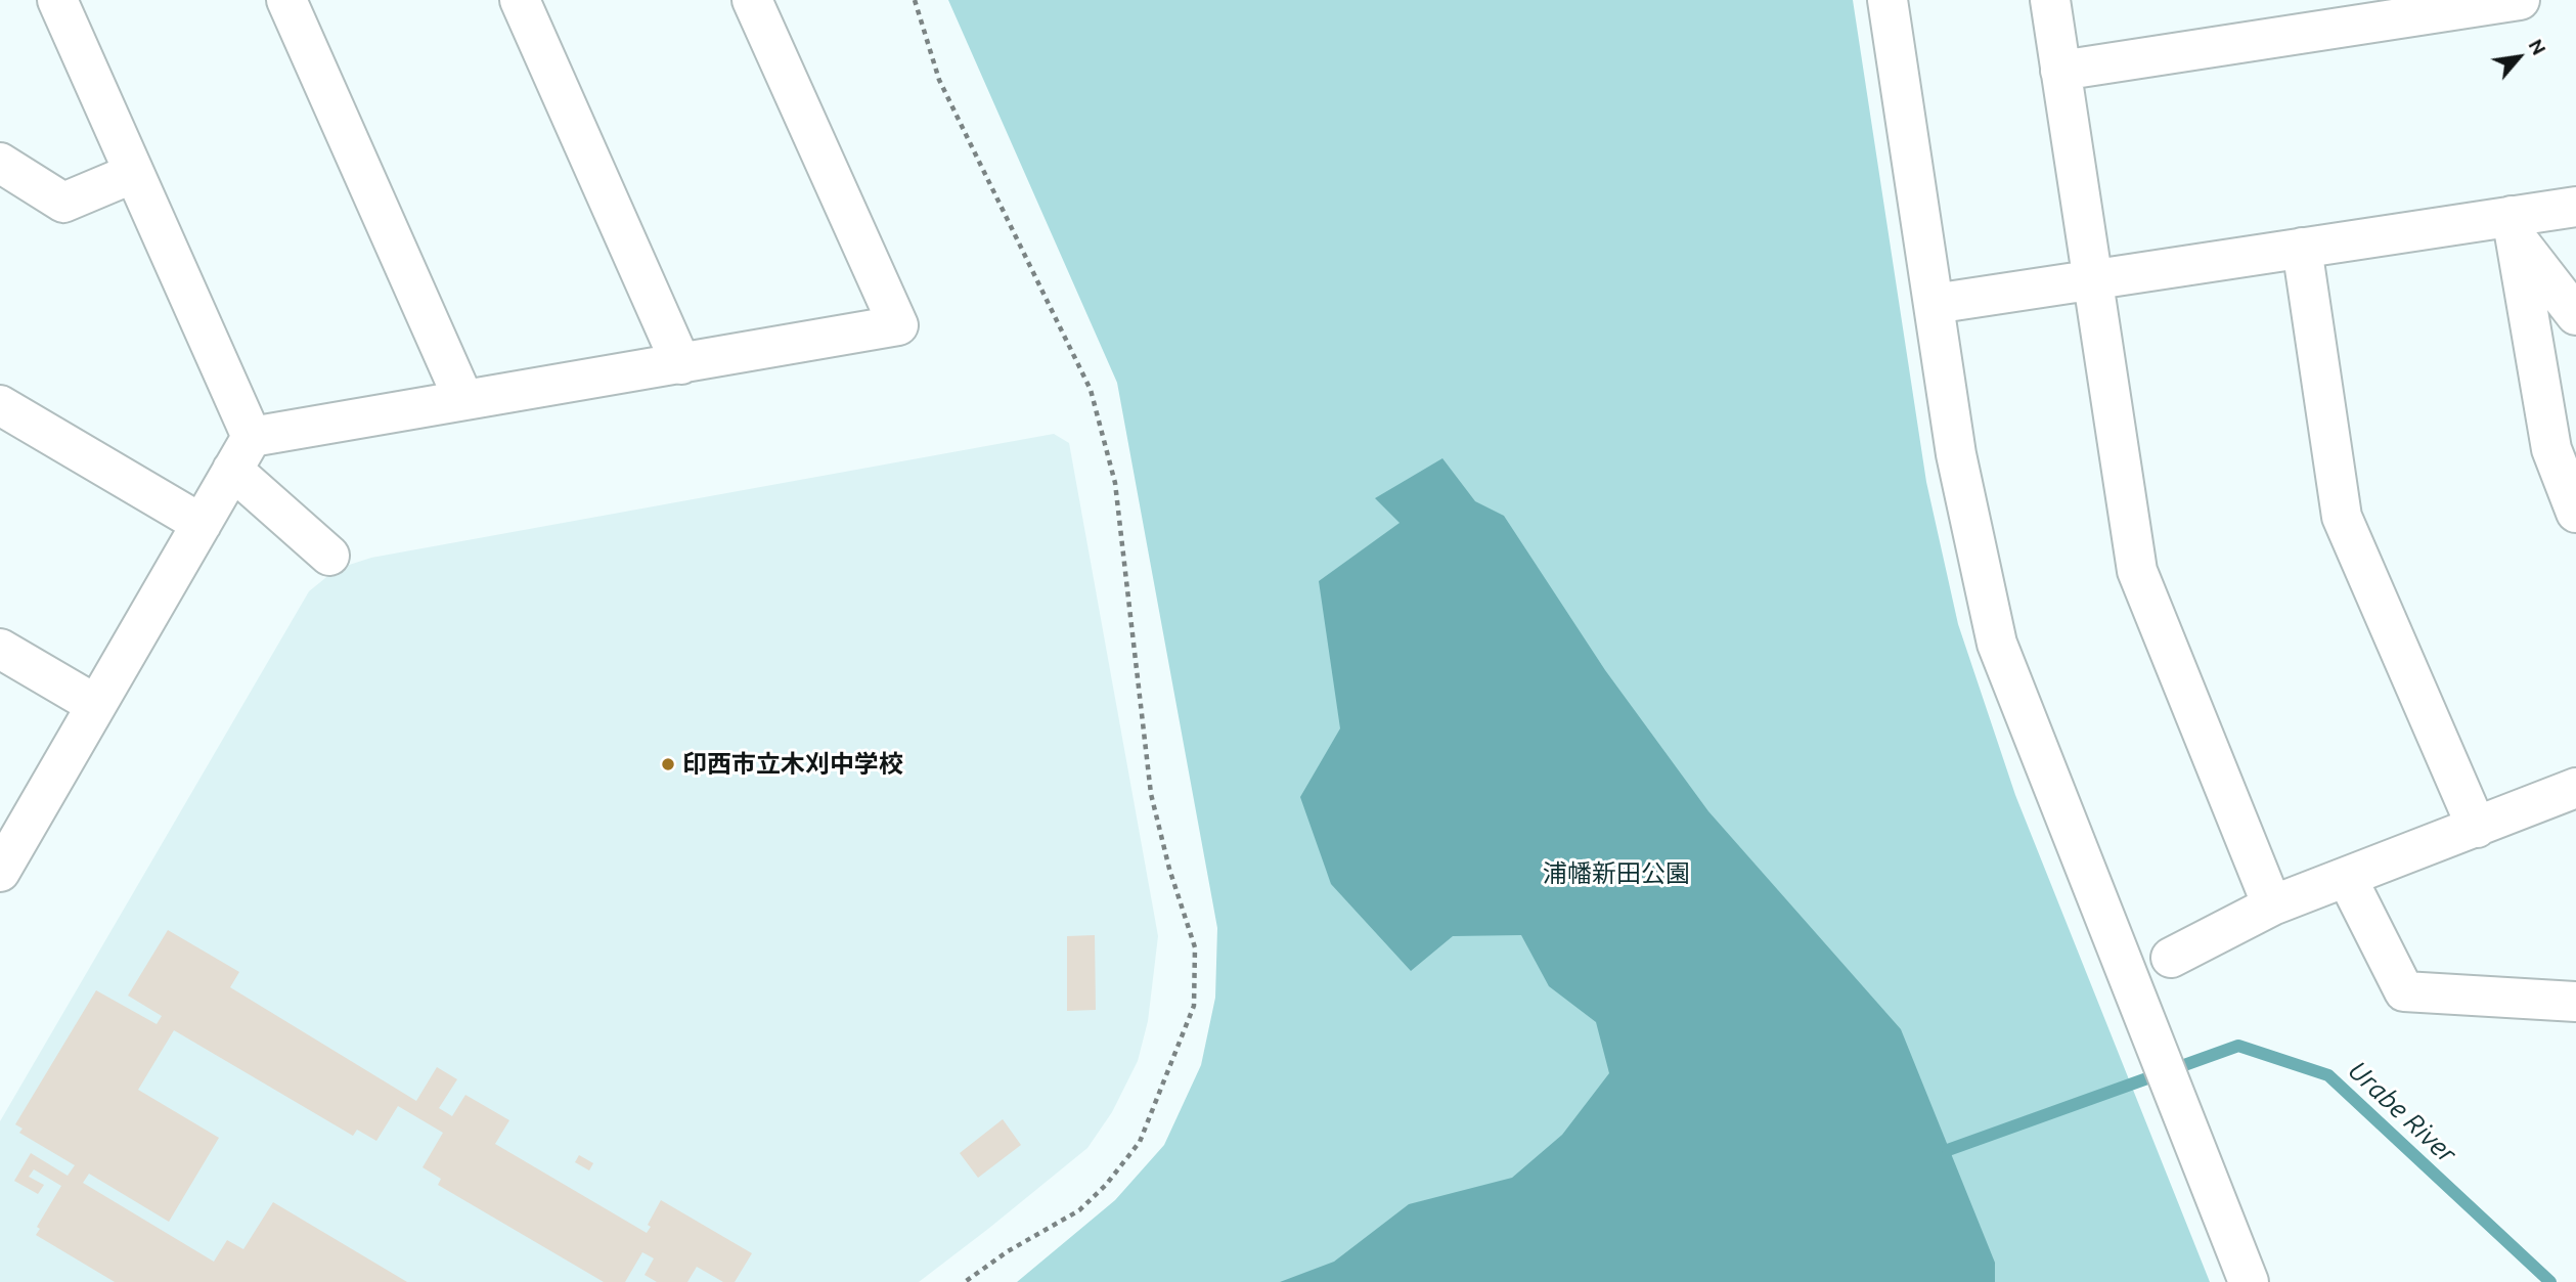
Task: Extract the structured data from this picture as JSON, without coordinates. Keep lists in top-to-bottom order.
{
  "water": ["Urabe River"],
  "parks": ["浦幡新田公園"],
  "places": ["印西市立木刈中学校"],
  "north": "top right"
}
